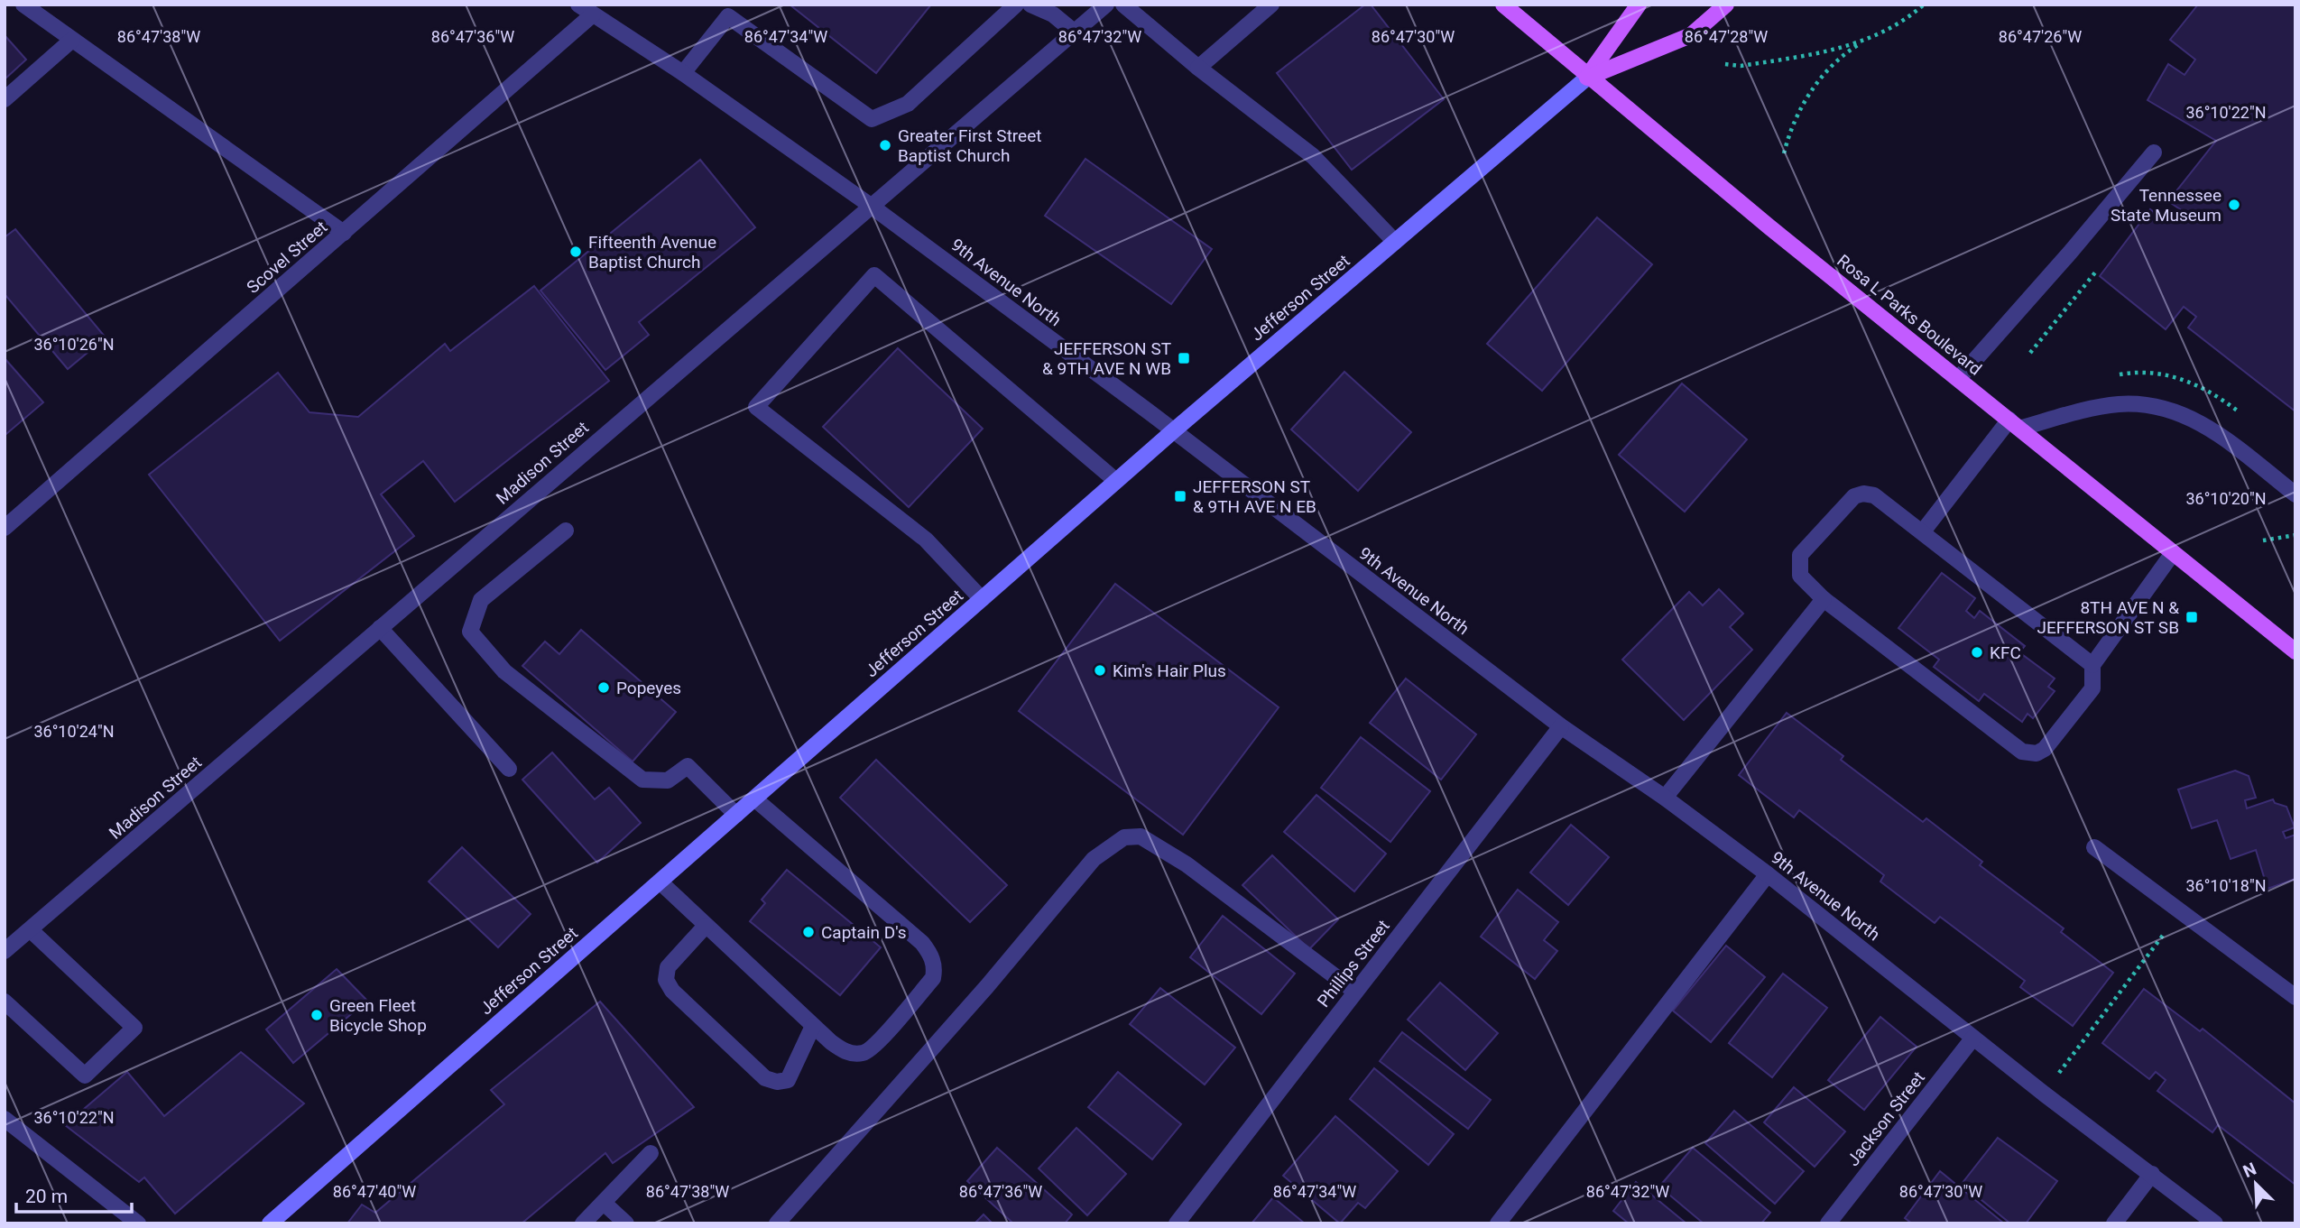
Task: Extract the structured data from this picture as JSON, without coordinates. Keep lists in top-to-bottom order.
{
  "streets": {
    "main road": ["Jefferson Street", "Rosa L Parks Boulevard"],
    "street": [
      "Scovel Street",
      "9th Avenue North",
      "Madison Street",
      "Phillips Street",
      "Jackson Street"
    ]
  },
  "crossings": [
    ["Scovel Street", "9th Avenue North"],
    ["9th Avenue North", "Jefferson Street"],
    ["9th Avenue North", "Madison Street"],
    ["9th Avenue North", "Phillips Street"],
    ["9th Avenue North", "Jackson Street"],
    ["Jefferson Street", "Rosa L Parks Boulevard"]
  ],
  "places": {
    "other": [
      "Greater First Street Baptist Church",
      "Tennessee State Museum",
      "Fifteenth Avenue Baptist Church",
      "KFC",
      "Kim's Hair Plus",
      "Popeyes",
      "Captain D's",
      "Green Fleet Bicycle Shop"
    ],
    "transit": ["JEFFERSON ST & 9TH AVE N WB", "JEFFERSON ST & 9TH AVE N EB", "8TH AVE N & JEFFERSON ST SB"]
  },
  "scale_bar": "20 m",
  "north": "top left",
  "coordinates": [
    "86°47'36\"W",
    "86°47'34\"W",
    "86°47'28\"W",
    "86°47'38\"W",
    "86°47'32\"W",
    "86°47'30\"W",
    "86°47'26\"W",
    "36°10'22\"N",
    "36°10'26\"N",
    "36°10'20\"N",
    "36°10'24\"N",
    "36°10'18\"N",
    "86°47'40\"W"
  ]
}
